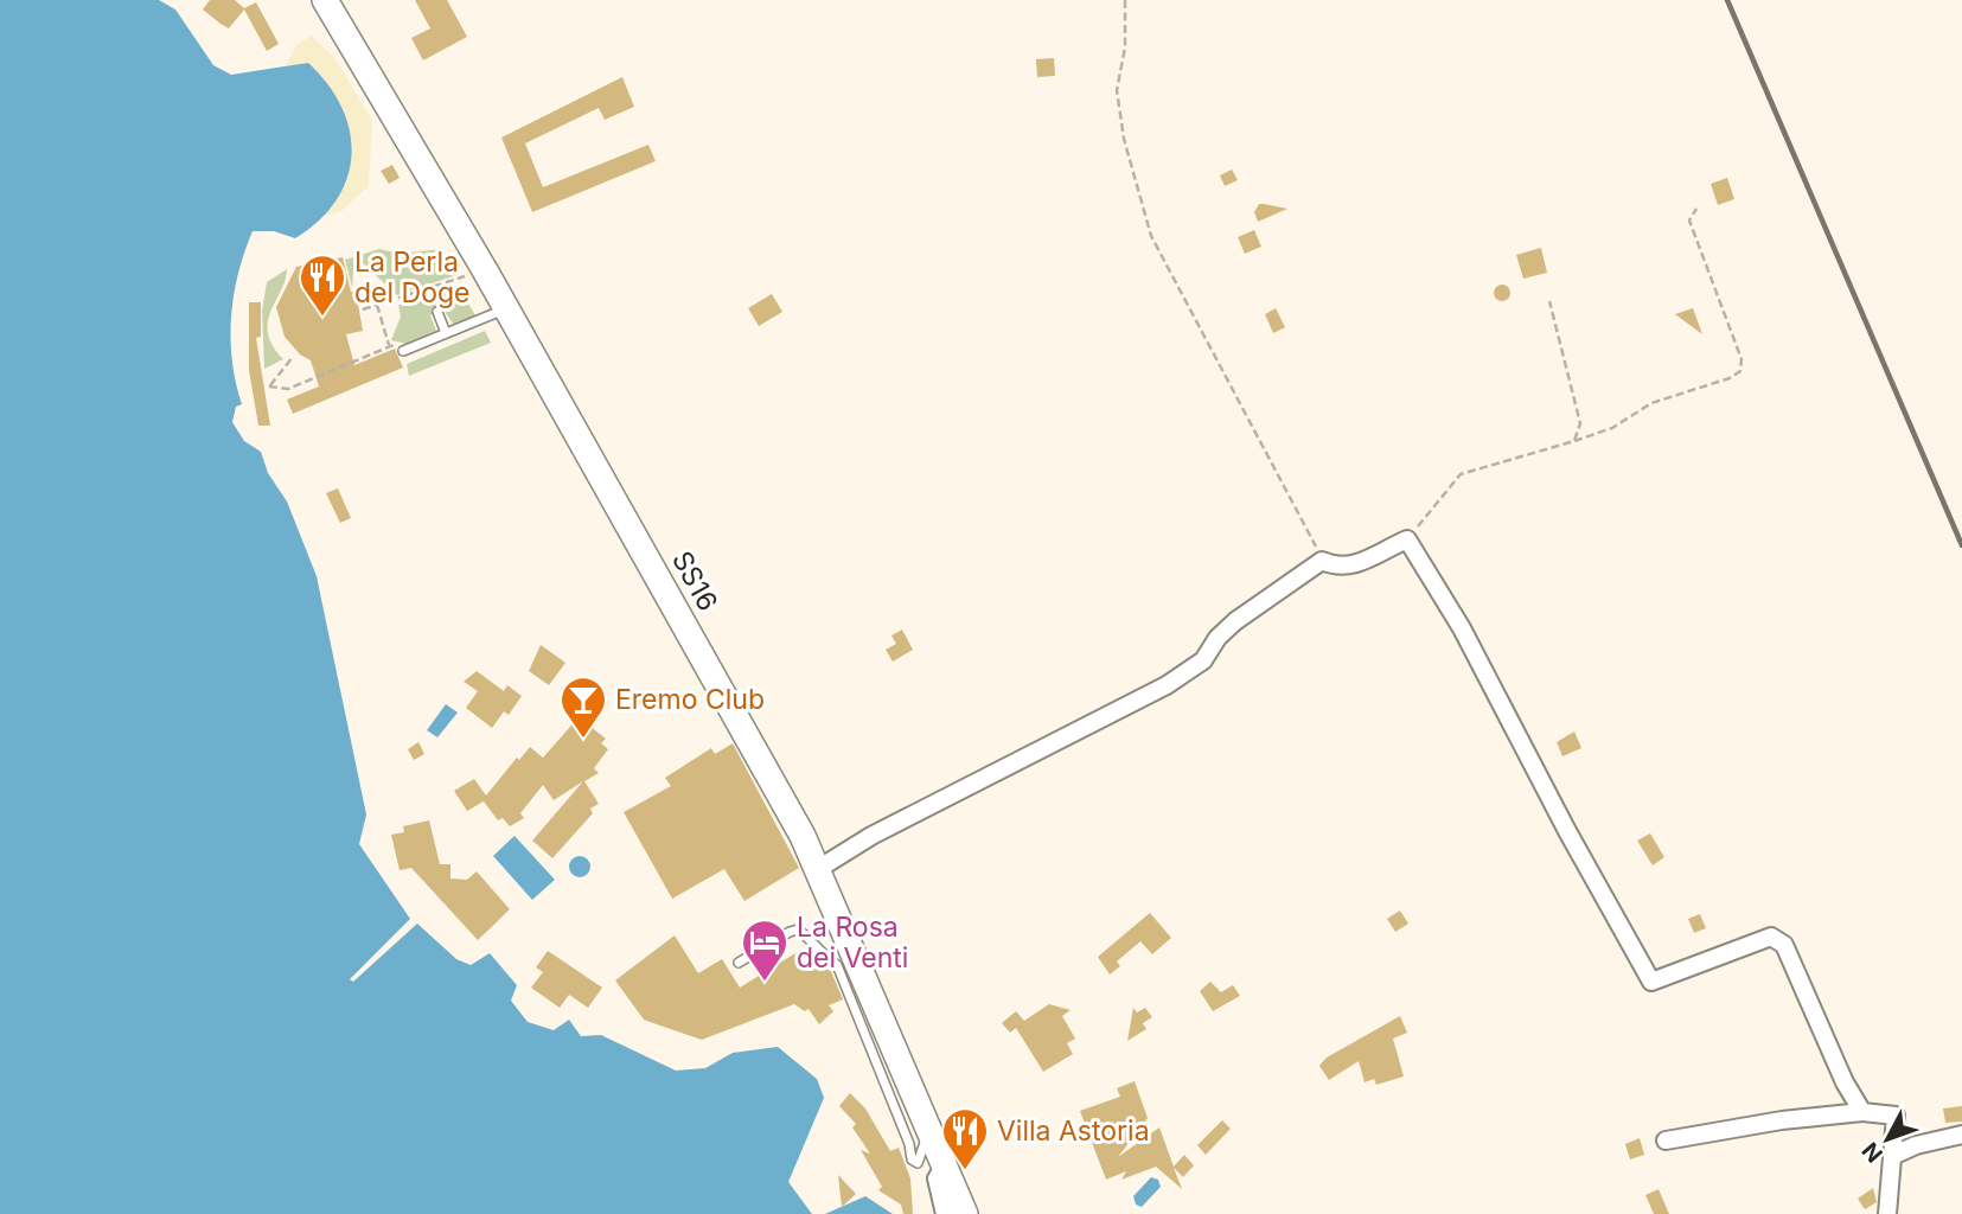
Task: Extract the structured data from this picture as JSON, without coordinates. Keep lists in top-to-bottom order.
{
  "streets": {
    "main road": ["SS16"]
  },
  "places": {
    "restaurant": ["La Perla del Doge", "Villa Astoria"],
    "bar": ["Eremo Club"],
    "hotel": ["La Rosa dei Venti"]
  },
  "north": "bottom left"
}
